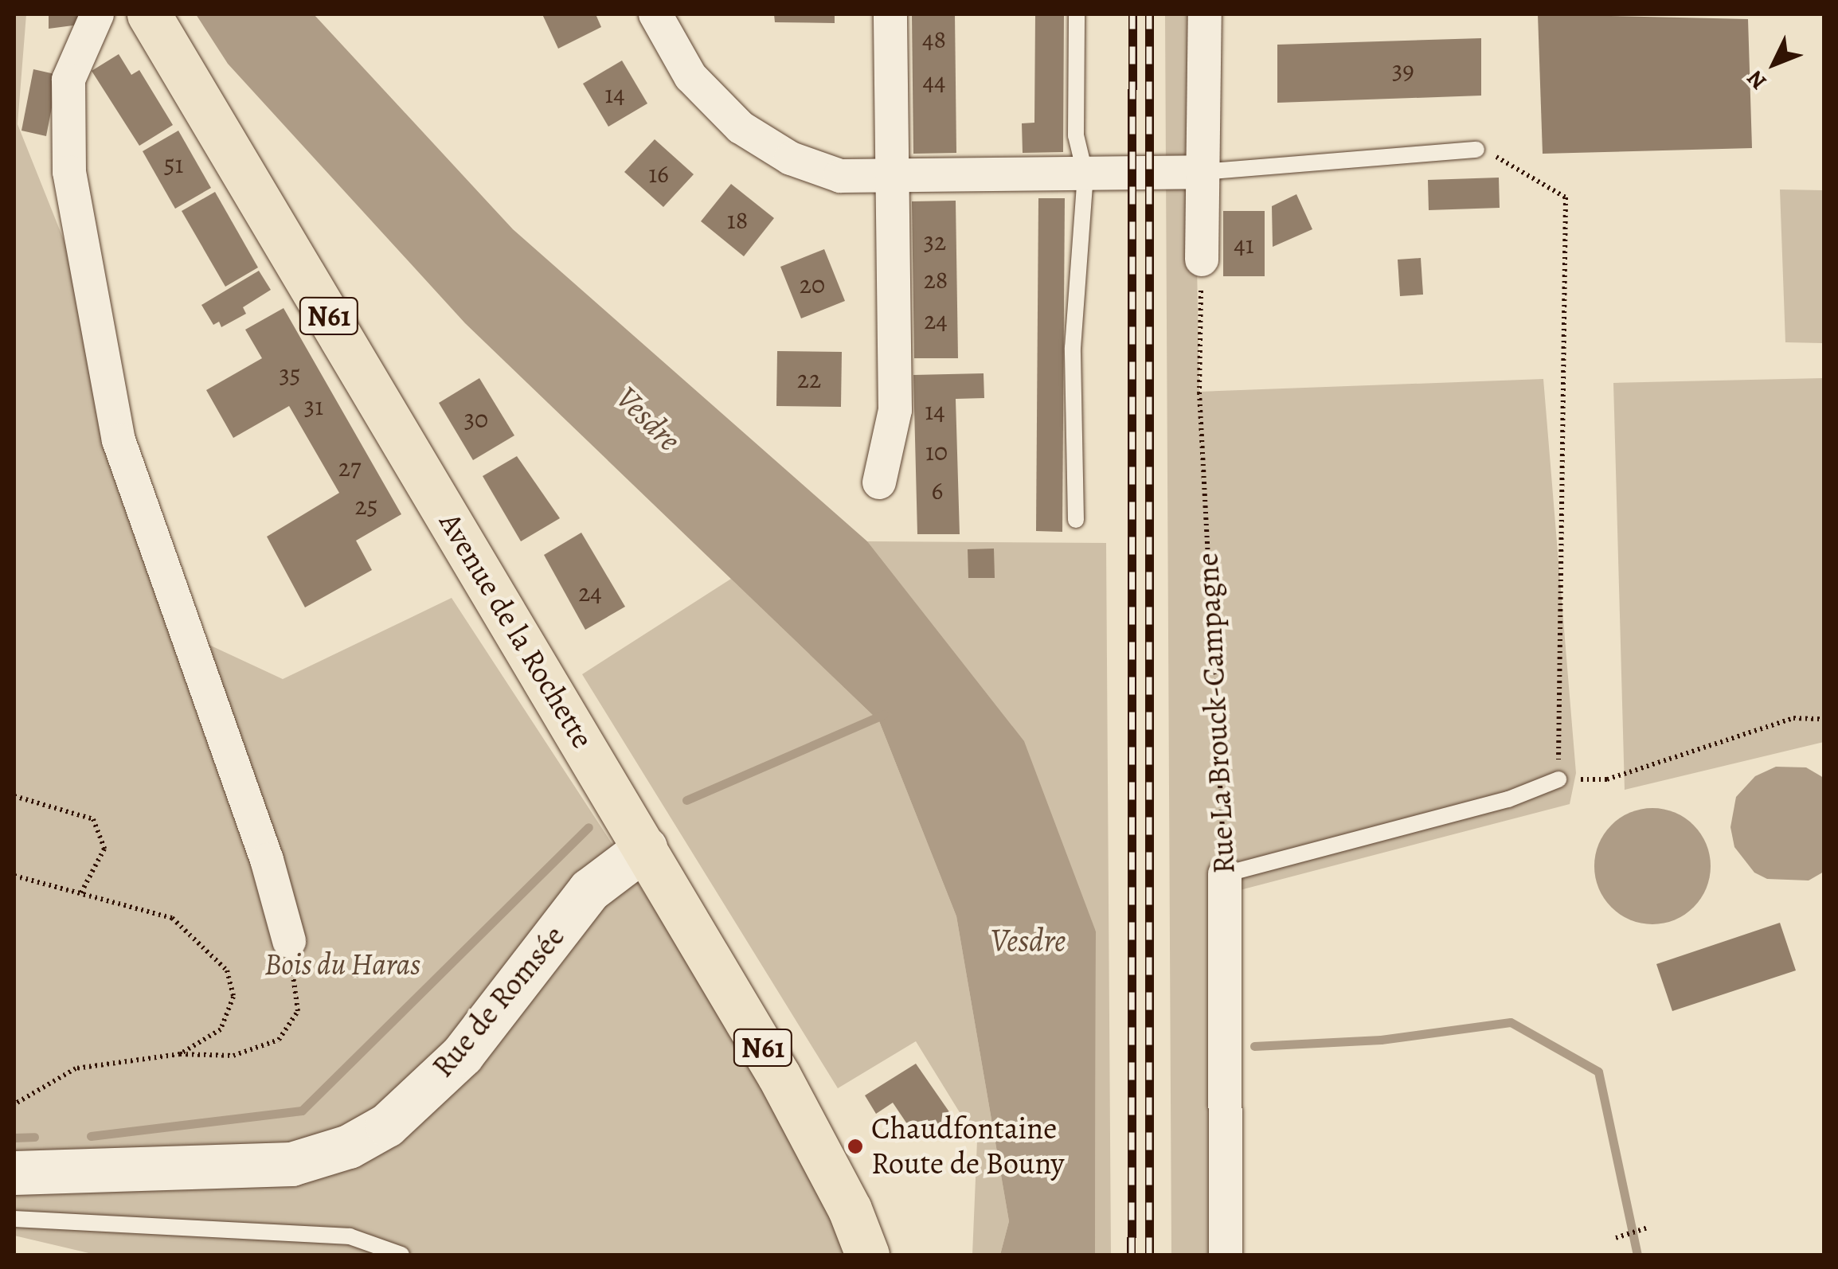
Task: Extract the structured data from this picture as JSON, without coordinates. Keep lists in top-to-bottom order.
{
  "streets": {
    "main road": ["N61", "Avenue de la Rochette"],
    "street": ["Rue La Brouck-Campagne", "Rue de Romsée"]
  },
  "crossings": [
    ["Avenue de la Rochette", "Rue de Romsée"]
  ],
  "water": ["Vesdre"],
  "parks": ["Bois du Haras"],
  "places": ["Chaudfontaine Route de Bouny"],
  "house_numbers": [
    "48",
    "39",
    "44",
    "14",
    "51",
    "16",
    "18",
    "32",
    "41",
    "28",
    "20",
    "24",
    "35",
    "22",
    "31",
    "14",
    "30",
    "10",
    "27",
    "6",
    "25",
    "24"
  ],
  "north": "bottom left"
}
